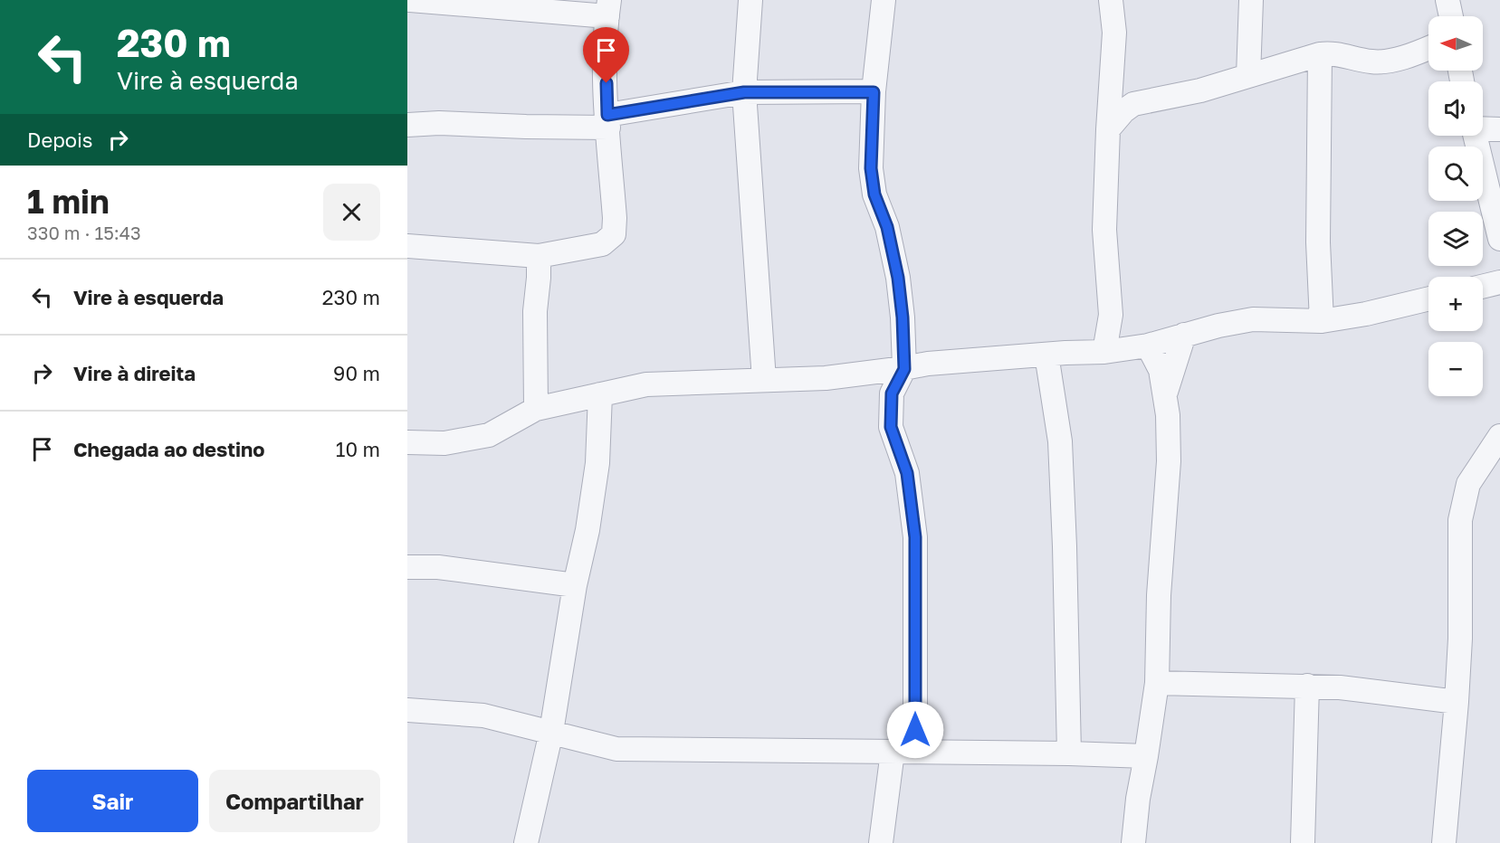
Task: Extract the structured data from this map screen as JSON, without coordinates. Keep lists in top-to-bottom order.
{
  "north": "left",
  "page": {
    "turn": ["230 m", "Vire à esquerda"],
    "map_buttons": ["+", "−"],
    "then": "Depois",
    "heading": ["1 min", "330 m · 15:43"],
    "list": [
      {
        "name": "Vire à esquerda",
        "value": "230 m"
      },
      {
        "name": "Vire à direita",
        "value": "90 m"
      },
      {
        "name": "Chegada ao destino",
        "value": "10 m"
      }
    ],
    "buttons": ["Sair", "Compartilhar"]
  }
}
